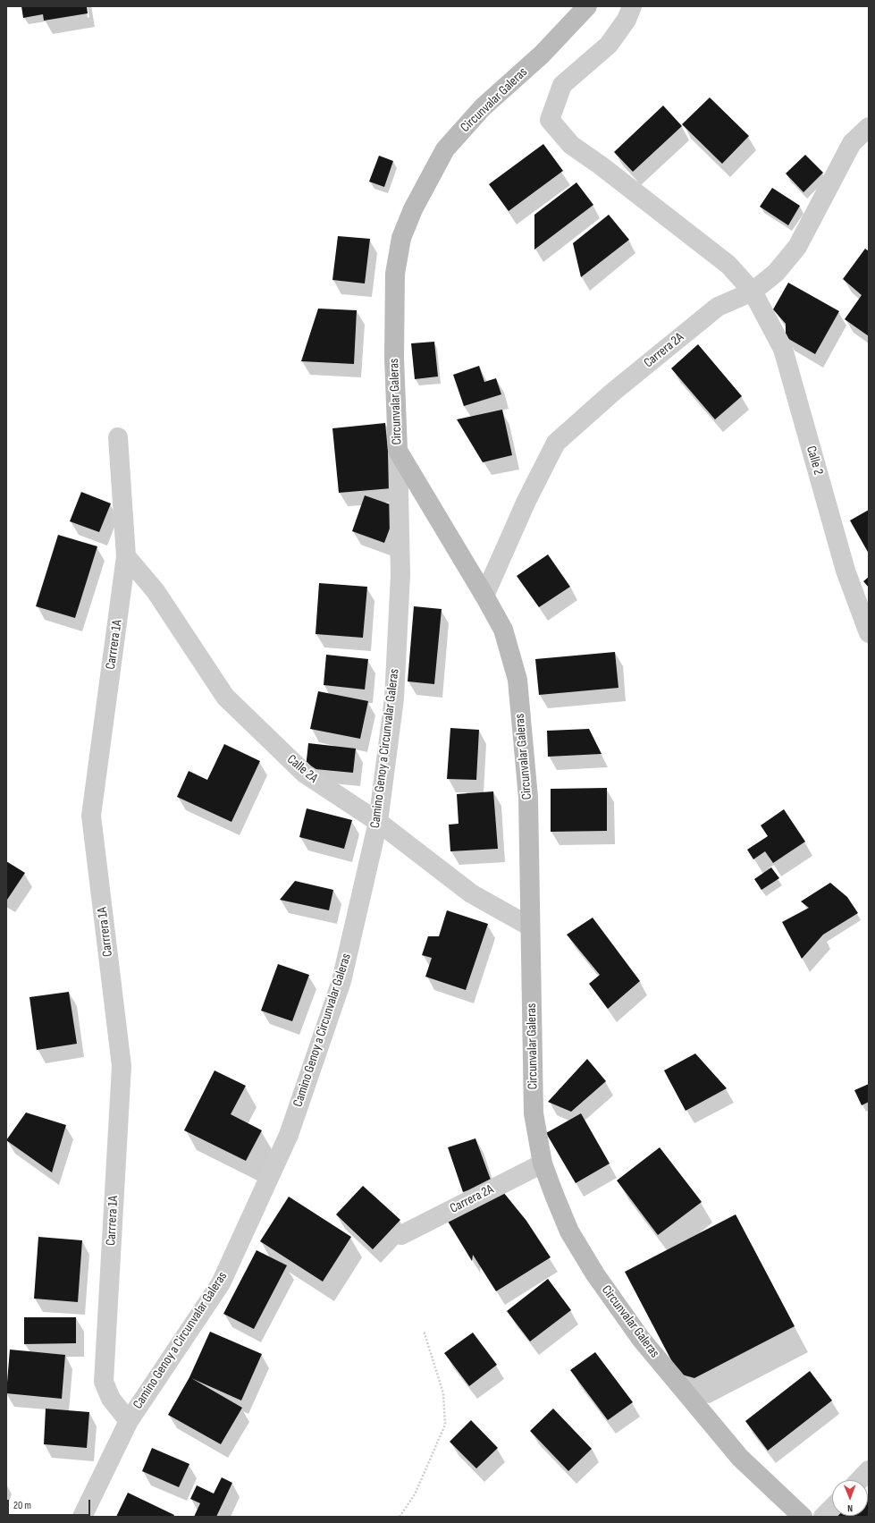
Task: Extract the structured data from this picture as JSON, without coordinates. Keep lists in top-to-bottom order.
{
  "streets": {
    "main road": ["Circunvalar Galeras"],
    "street": [
      "Carrera 2A",
      "Calle 2",
      "Carrrera 1A",
      "Camino Genoy a Circunvalar Galeras",
      "Calle 2A"
    ]
  },
  "crossings": [
    ["Circunvalar Galeras", "Carrera 2A"],
    ["Circunvalar Galeras", "Camino Genoy a Circunvalar Galeras"],
    ["Circunvalar Galeras", "Calle 2A"],
    ["Carrera 2A", "Calle 2"],
    ["Carrrera 1A", "Camino Genoy a Circunvalar Galeras"],
    ["Carrrera 1A", "Calle 2A"],
    ["Camino Genoy a Circunvalar Galeras", "Calle 2A"]
  ],
  "scale_bar": "20 m",
  "north": "bottom"
}
